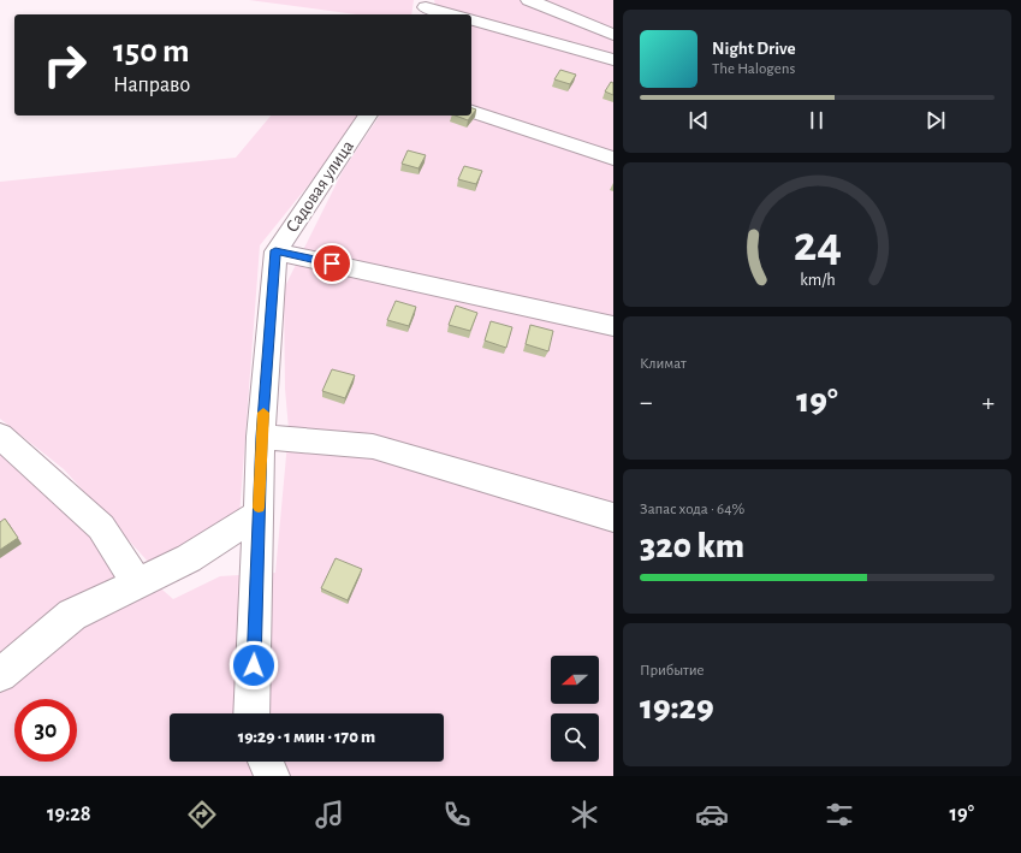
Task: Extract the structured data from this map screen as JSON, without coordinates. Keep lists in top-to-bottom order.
{
  "streets": {
    "street": ["Садовая улица"]
  },
  "north": "left",
  "page": {
    "turn": ["150 m", "Направо"],
    "song": ["Night Drive", "The Halogens"],
    "tile": [
      "Климат",
      ["Запас хода · 64%", "320 km"],
      ["Прибытие", "19:29"]
    ],
    "heat": ["−", "19°", "+"],
    "limit": "30",
    "trip": "19:29 · 1 мин · 170 m",
    "tabs": ["19:28", "19°"],
    "gauge": ["24", "km/h"]
  }
}
